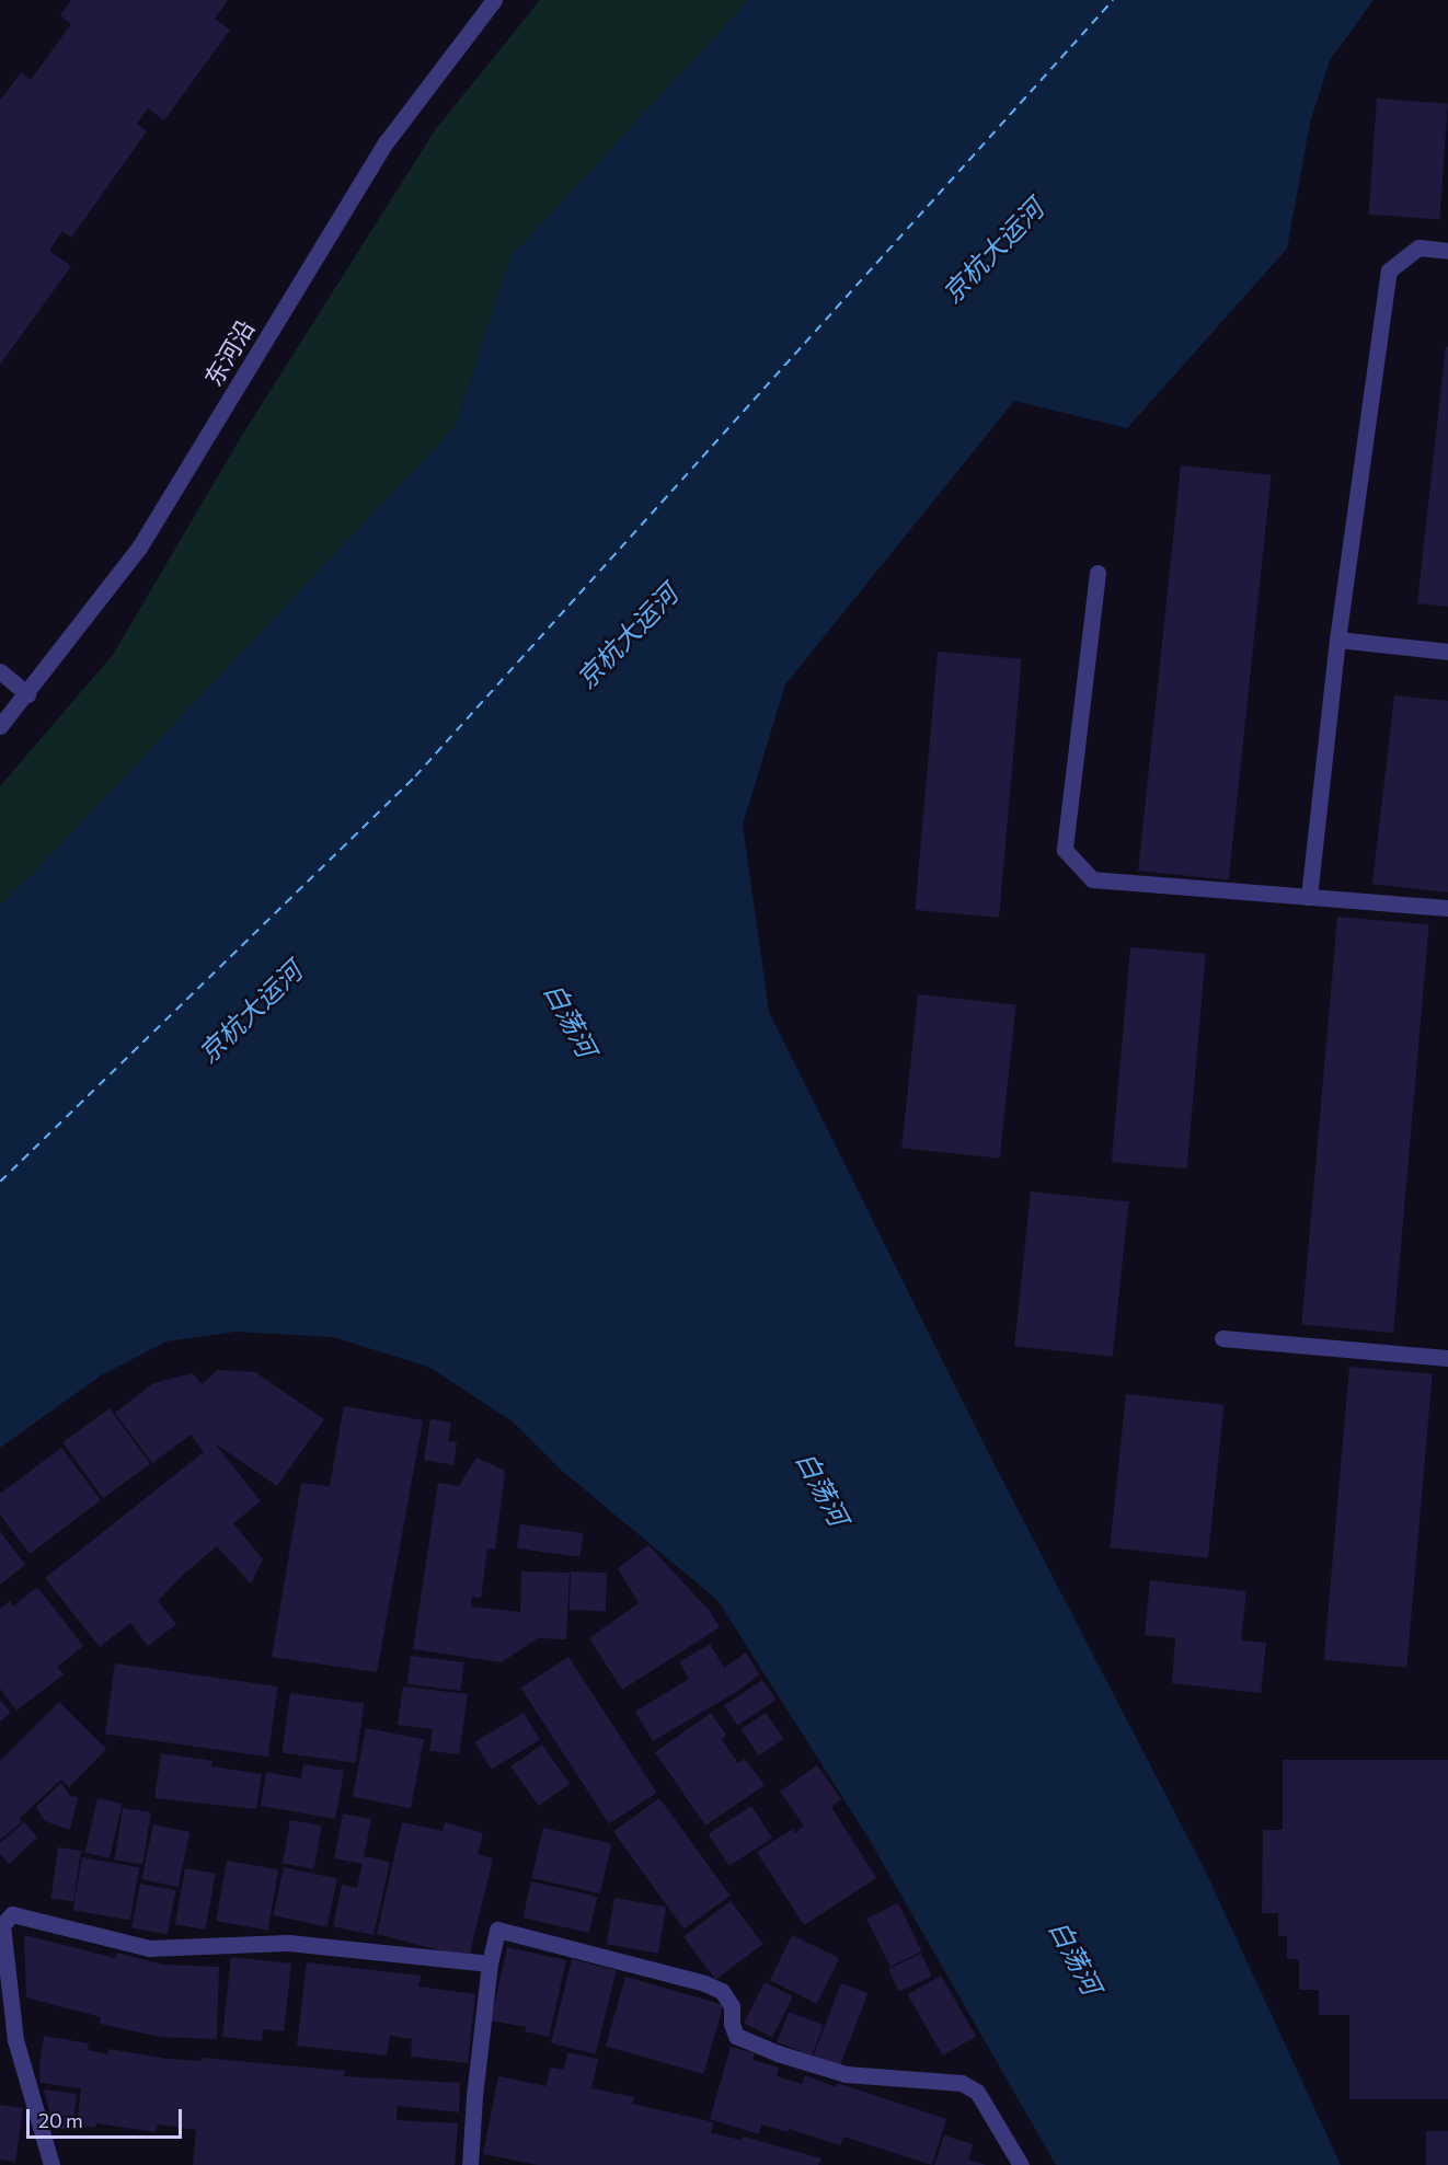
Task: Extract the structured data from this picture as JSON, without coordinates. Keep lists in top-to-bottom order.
{
  "streets": {
    "street": ["东河沿"]
  },
  "water": ["京杭大运河", "白荡河"],
  "scale_bar": "20 m"
}
